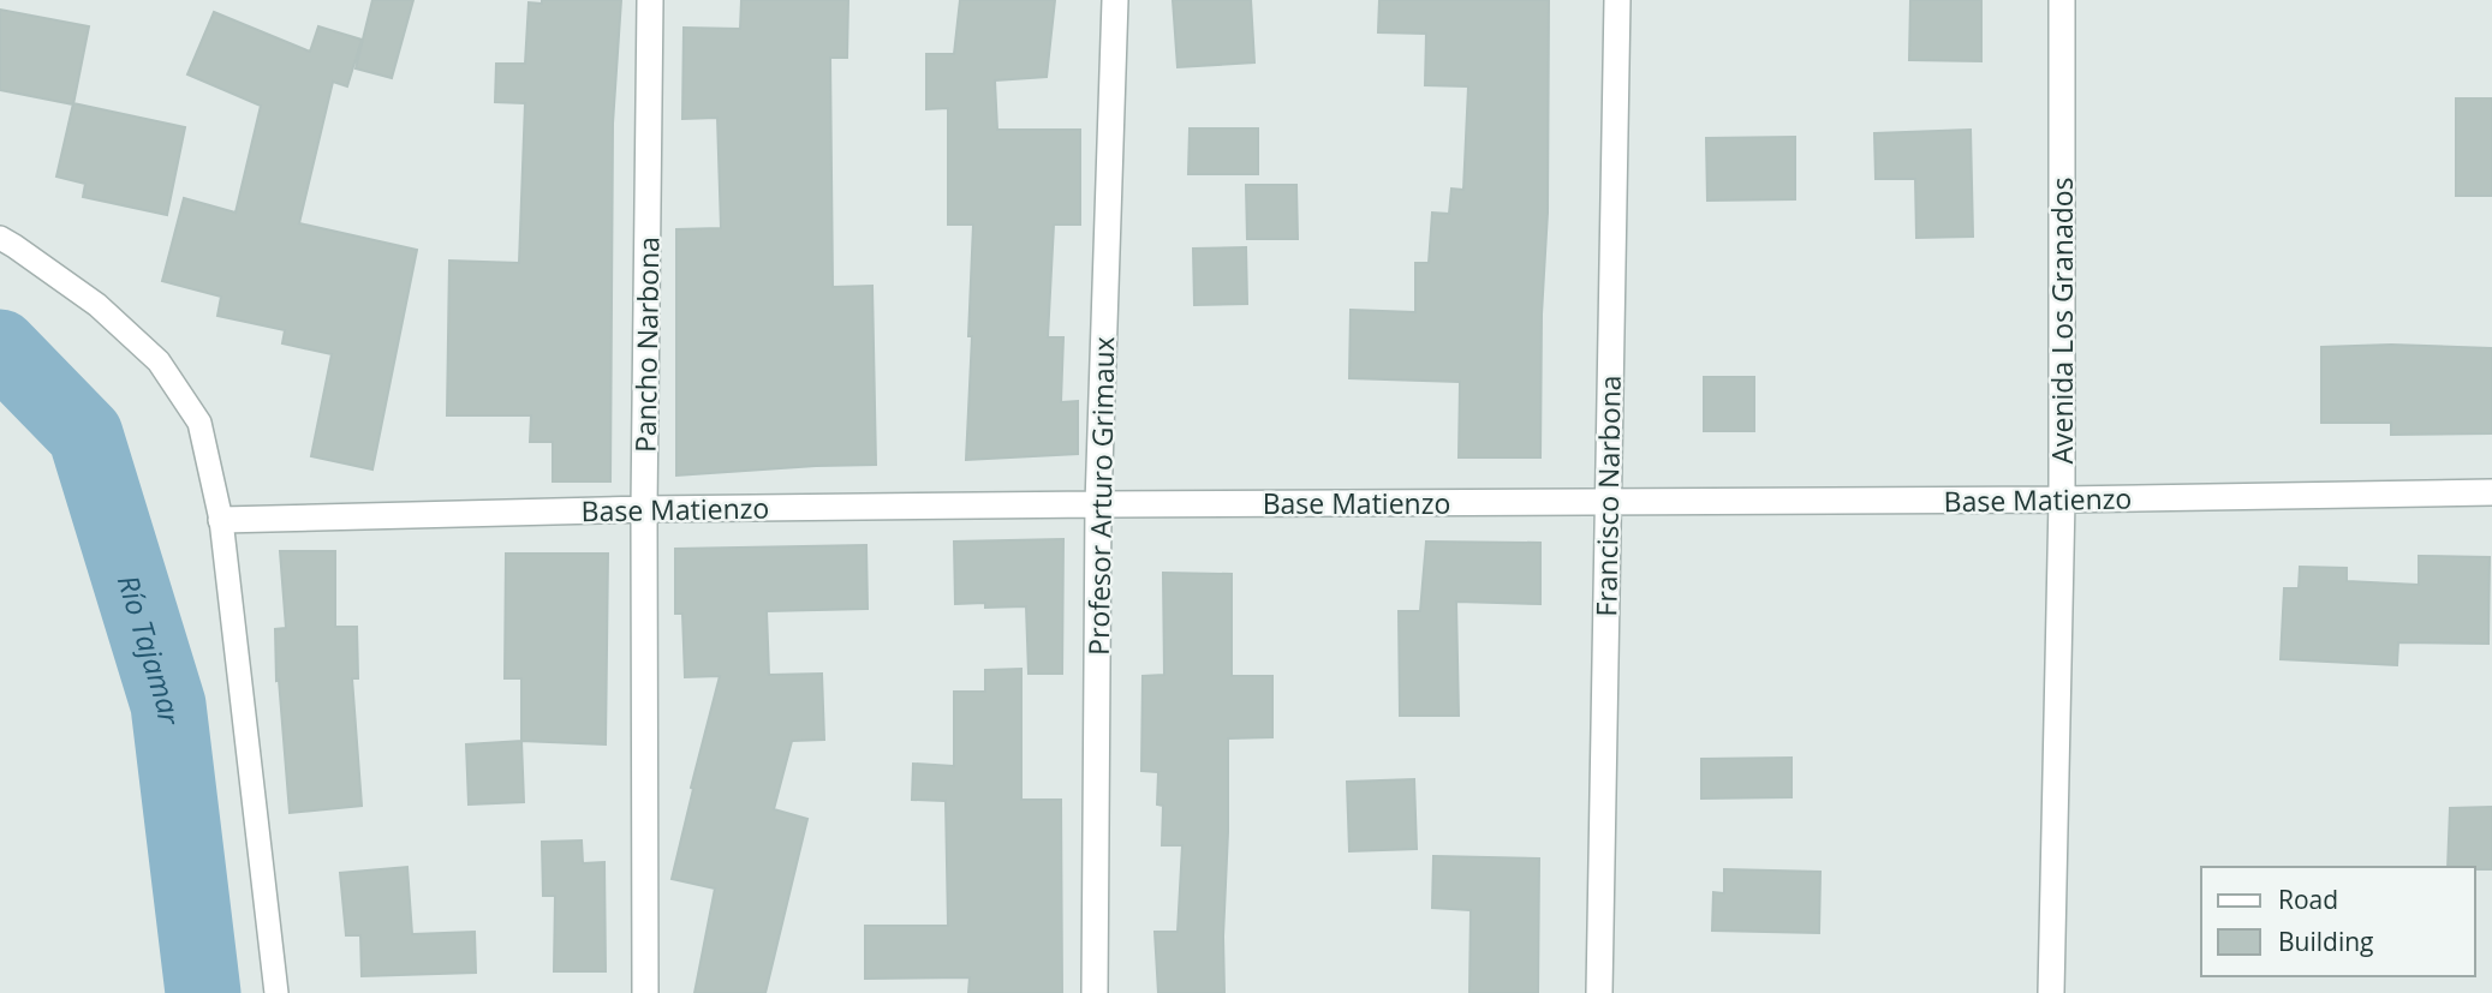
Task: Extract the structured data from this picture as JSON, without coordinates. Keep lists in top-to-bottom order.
{
  "streets": {
    "street": [
      "Avenida Los Granados",
      "Pancho Narbona",
      "Profesor Arturo Grimaux",
      "Francisco Narbona",
      "Base Matienzo"
    ]
  },
  "crossings": [
    ["Avenida Los Granados", "Base Matienzo"],
    ["Pancho Narbona", "Base Matienzo"],
    ["Profesor Arturo Grimaux", "Base Matienzo"],
    ["Francisco Narbona", "Base Matienzo"]
  ],
  "water": ["Río Tajamar"],
  "legend": ["Road", "Building"]
}
